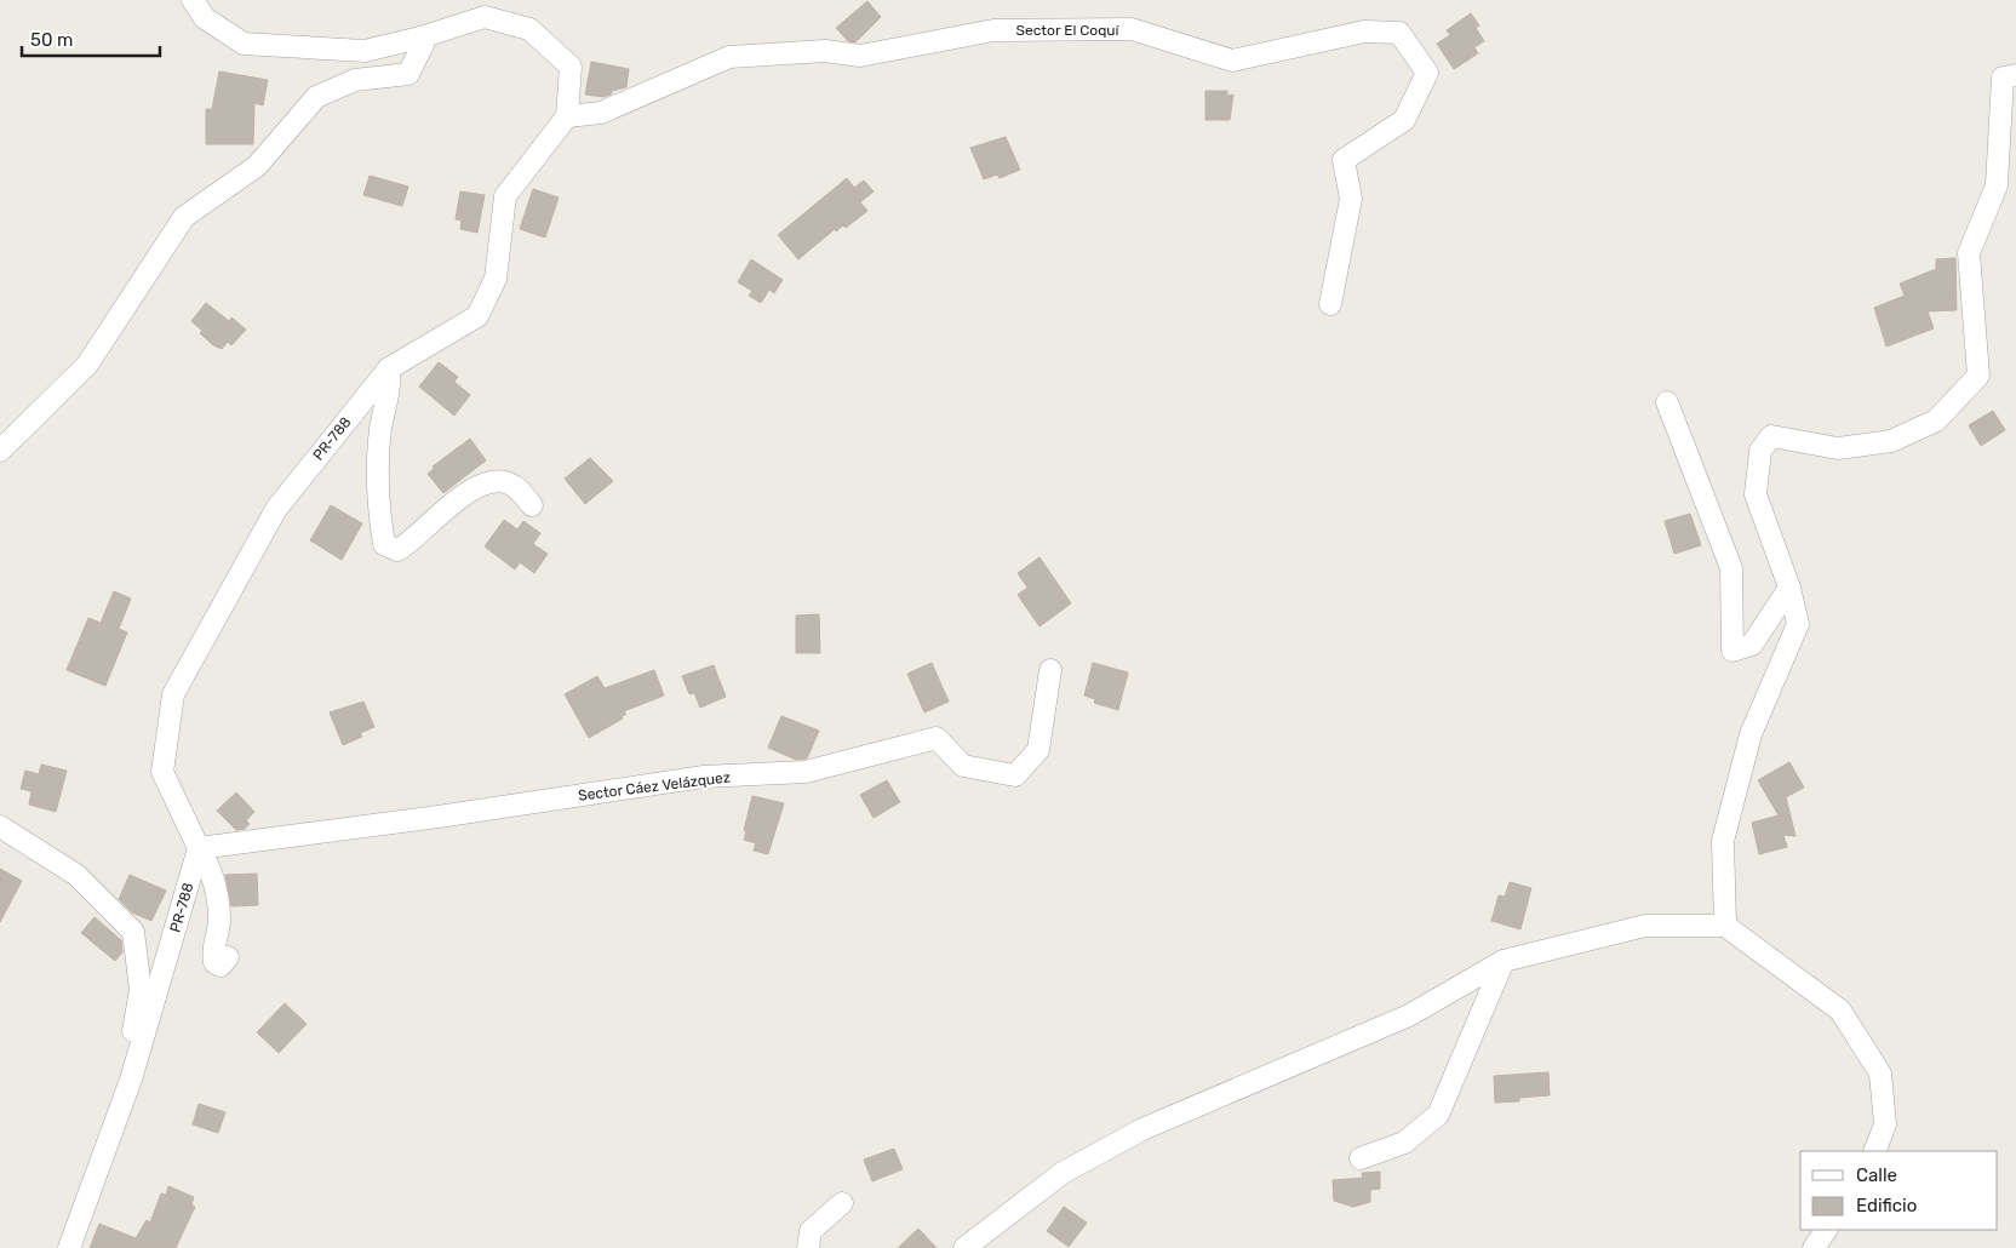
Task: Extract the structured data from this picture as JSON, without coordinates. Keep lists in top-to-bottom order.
{
  "streets": {
    "street": ["Sector El Coquí", "PR-788", "Sector Cáez Velázquez"]
  },
  "crossings": [
    ["Sector El Coquí", "PR-788"],
    ["PR-788", "Sector Cáez Velázquez"]
  ],
  "legend": ["Calle", "Edificio"],
  "scale_bar": "50 m"
}
